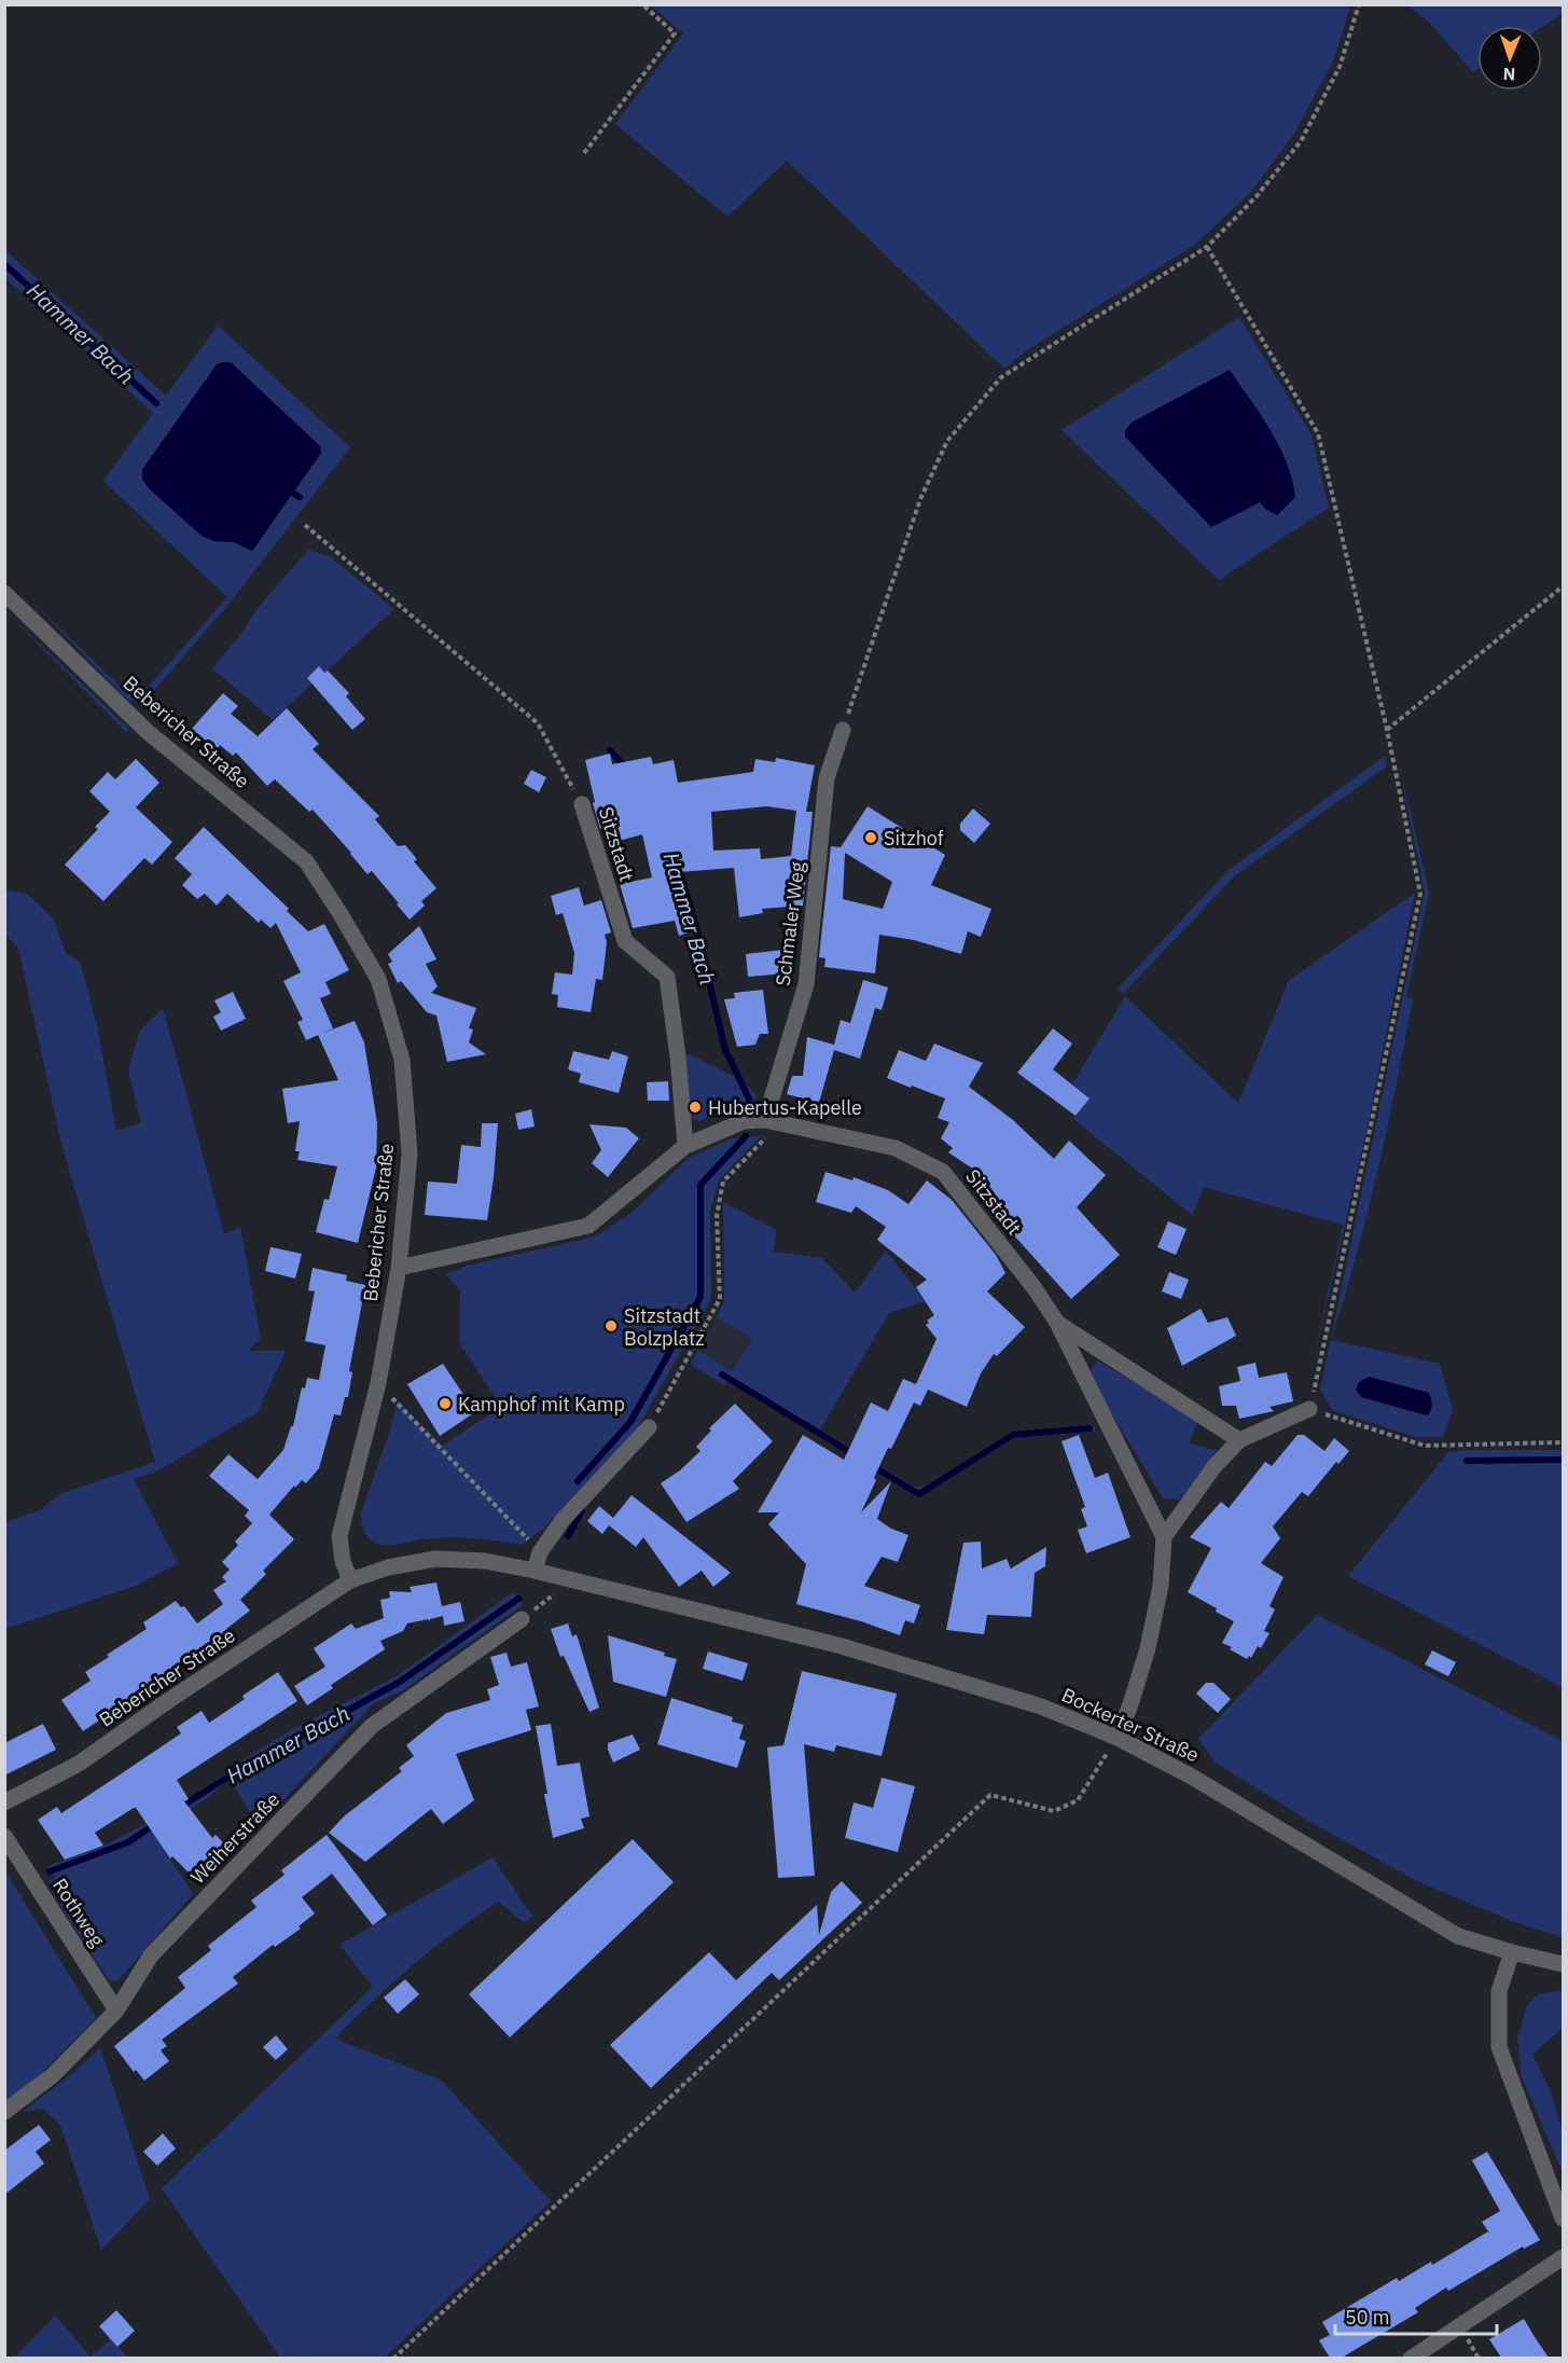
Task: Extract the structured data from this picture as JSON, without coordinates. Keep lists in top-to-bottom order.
{
  "streets": {
    "street": [
      "Bebericher Straße",
      "Sitzstadt",
      "Schmaler Weg",
      "Bockerter Straße",
      "Weiherstraße",
      "Rothweg"
    ]
  },
  "crossings": [
    ["Bebericher Straße", "Sitzstadt"],
    ["Bebericher Straße", "Bockerter Straße"],
    ["Sitzstadt", "Schmaler Weg"],
    ["Weiherstraße", "Rothweg"]
  ],
  "water": ["Hammer Bach"],
  "places": [
    "Sitzhof",
    "Hubertus-Kapelle",
    "Sitzstadt Bolzplatz",
    "Kamphof mit Kamp"
  ],
  "scale_bar": "50 m",
  "north": "bottom"
}
